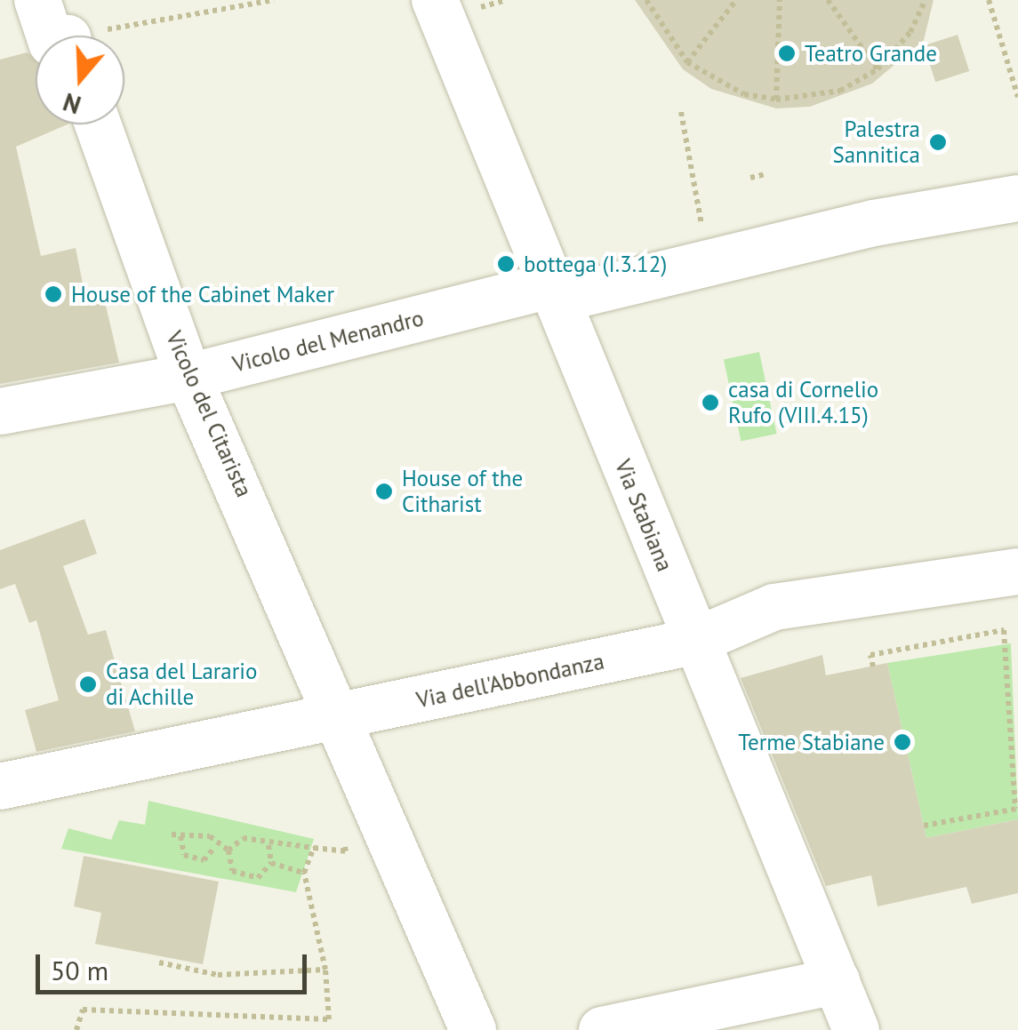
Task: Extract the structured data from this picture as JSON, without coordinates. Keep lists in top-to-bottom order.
{
  "streets": {
    "street": [
      "Vicolo del Menandro",
      "Vicolo del Citarista",
      "Via Stabiana",
      "Via dell'Abbondanza"
    ]
  },
  "crossings": [
    ["Vicolo del Menandro", "Vicolo del Citarista"],
    ["Vicolo del Menandro", "Via Stabiana"],
    ["Vicolo del Citarista", "Via dell'Abbondanza"],
    ["Via Stabiana", "Via dell'Abbondanza"]
  ],
  "places": [
    "Teatro Grande",
    "Palestra Sannitica",
    "bottega (I.3.12)",
    "House of the Cabinet Maker",
    "casa di Cornelio Rufo (VIII.4.15)",
    "House of the Citharist",
    "Casa del Larario di Achille",
    "Terme Stabiane"
  ],
  "scale_bar": "50 m",
  "north": "bottom"
}
